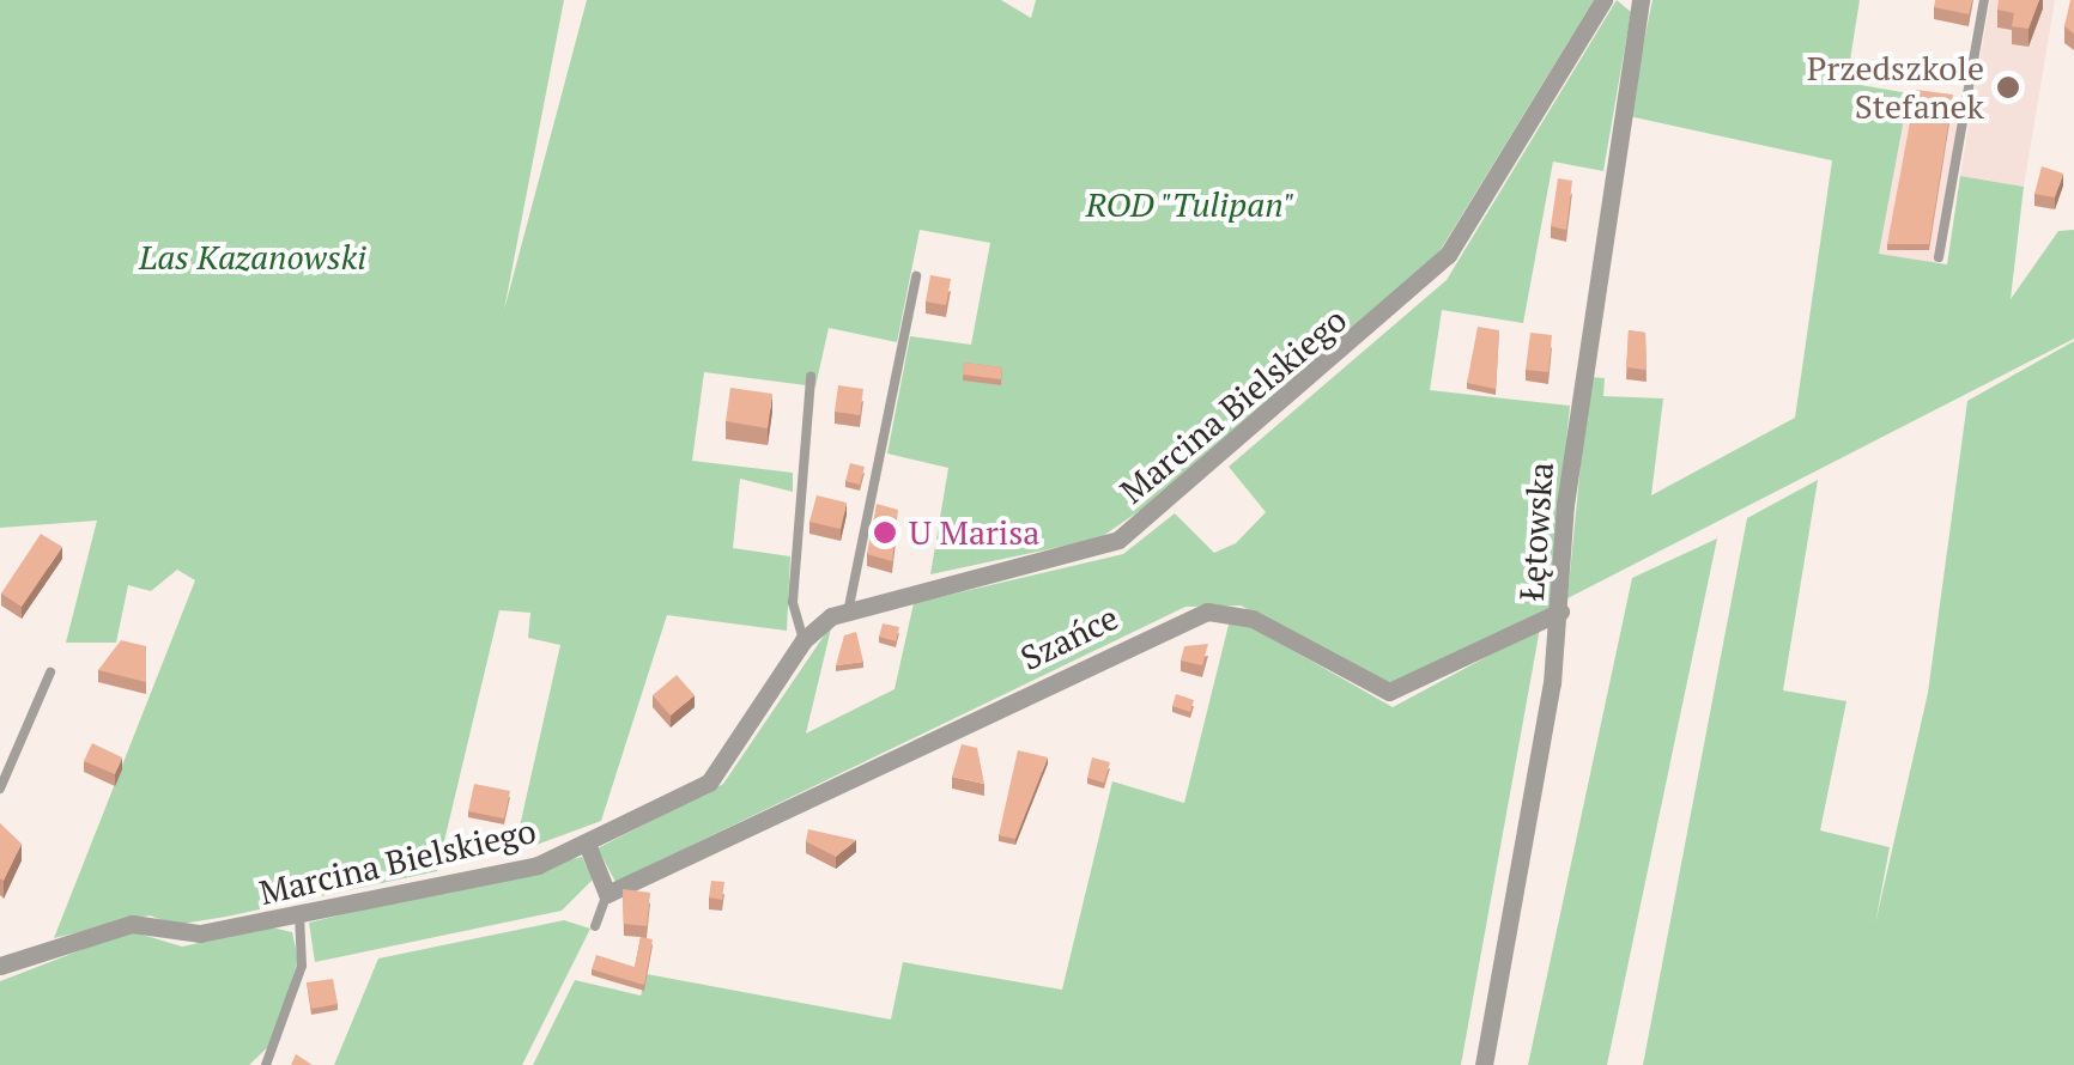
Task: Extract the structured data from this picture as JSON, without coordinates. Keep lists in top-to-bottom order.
{
  "streets": {
    "street": ["Marcina Bielskiego", "Łętowska", "Szańce"]
  },
  "crossings": [
    ["Łętowska", "Szańce"]
  ],
  "parks": ["ROD \"Tulipan\"", "Las Kazanowski"],
  "places": ["Przedszkole Stefanek", "U Marisa"]
}
